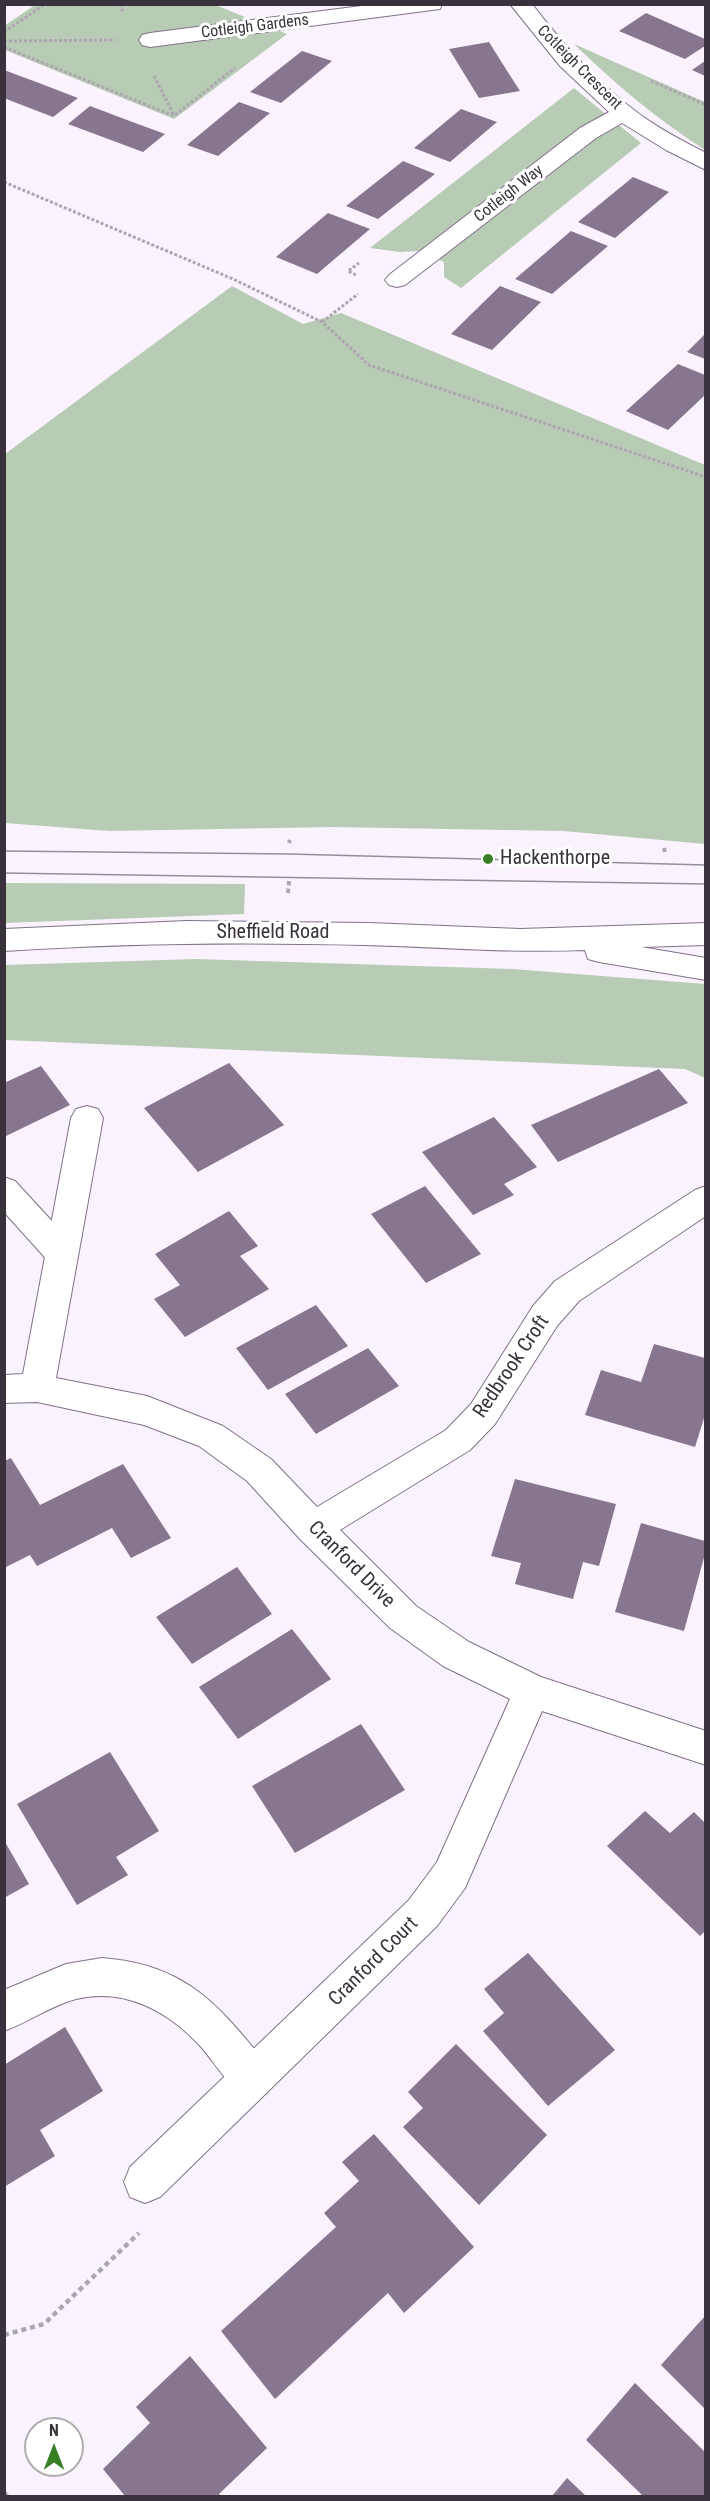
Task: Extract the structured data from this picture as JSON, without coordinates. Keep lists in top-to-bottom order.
{
  "streets": {
    "street": [
      "Cotleigh Gardens",
      "Cotleigh Crescent",
      "Cotleigh Way",
      "Sheffield Road",
      "Redbrook Croft",
      "Cranford Drive",
      "Cranford Court"
    ]
  },
  "crossings": [
    ["Cotleigh Crescent", "Cotleigh Way"],
    ["Redbrook Croft", "Cranford Drive"],
    ["Cranford Drive", "Cranford Court"]
  ],
  "places": ["Hackenthorpe"],
  "north": "top"
}
